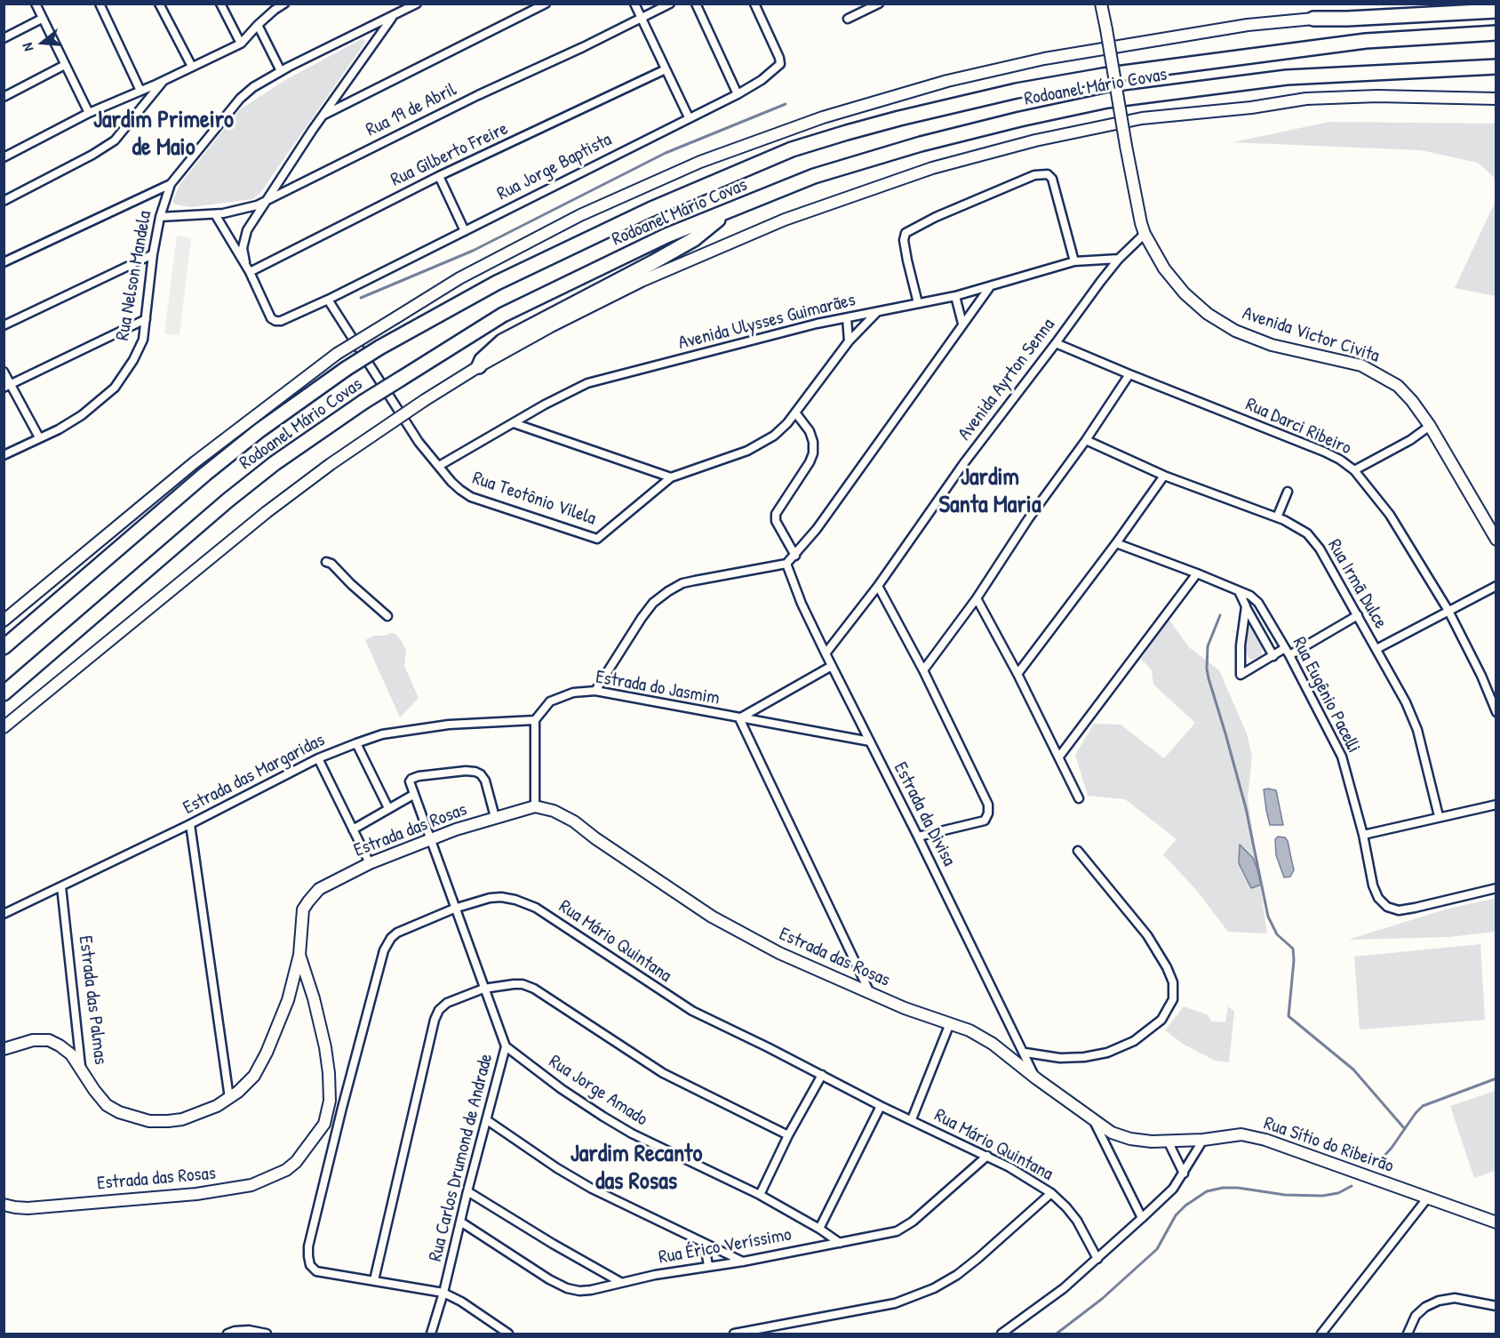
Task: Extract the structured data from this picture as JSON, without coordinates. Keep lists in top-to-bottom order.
{
  "streets": {
    "highway": ["Rodoanel Mário Covas"],
    "main road": [
      "Avenida Victor Civita",
      "Estrada das Rosas",
      "Estrada das Palmas",
      "Rua Sítio do Ribeirão"
    ],
    "street": [
      "Rua 19 de Abril",
      "Rua Gilberto Freire",
      "Rua Jorge Baptista",
      "Rua Nelson Mandela",
      "Avenida Ulysses Guimarães",
      "Avenida Ayrton Senna",
      "Rua Darci Ribeiro",
      "Rua Teotônio Vilela",
      "Rua Irmã Dulce",
      "Estrada do Jasmim",
      "Rua Eugênio Pacelli",
      "Estrada das Margaridas",
      "Estrada da Divisa",
      "Rua Mário Quintana",
      "Rua Jorge Amado",
      "Rua Carlos Drumond de Andrade",
      "Rua Érico Veríssimo"
    ]
  },
  "crossings": [
    ["Rua 19 de Abril", "Rua Nelson Mandela"],
    ["Rua Gilberto Freire", "Rua Jorge Baptista"],
    ["Rua Jorge Baptista", "Rua Teotônio Vilela"],
    ["Avenida Ulysses Guimarães", "Avenida Ayrton Senna"],
    ["Avenida Ulysses Guimarães", "Rua Teotônio Vilela"],
    ["Avenida Victor Civita", "Avenida Ayrton Senna"],
    ["Avenida Ayrton Senna", "Rua Darci Ribeiro"],
    ["Avenida Ayrton Senna", "Estrada da Divisa"],
    ["Estrada do Jasmim", "Estrada das Margaridas"],
    ["Estrada do Jasmim", "Estrada da Divisa"],
    ["Estrada das Margaridas", "Estrada das Palmas"],
    ["Estrada da Divisa", "Estrada das Rosas"],
    ["Estrada da Divisa", "Rua Sítio do Ribeirão"],
    ["Estrada das Rosas", "Estrada das Palmas"],
    ["Estrada das Rosas", "Rua Sítio do Ribeirão"],
    ["Estrada das Rosas", "Rua Carlos Drumond de Andrade"],
    ["Rua Mário Quintana", "Rua Carlos Drumond de Andrade"],
    ["Rua Mário Quintana", "Rua Érico Veríssimo"],
    ["Rua Jorge Amado", "Rua Carlos Drumond de Andrade"],
    ["Rua Jorge Amado", "Rua Érico Veríssimo"],
    ["Rua Carlos Drumond de Andrade", "Rua Érico Veríssimo"]
  ],
  "districts": ["Jardim Primeiro de Maio", "Jardim Santa Maria", "Jardim Recanto das Rosas"],
  "north": "left"
}
